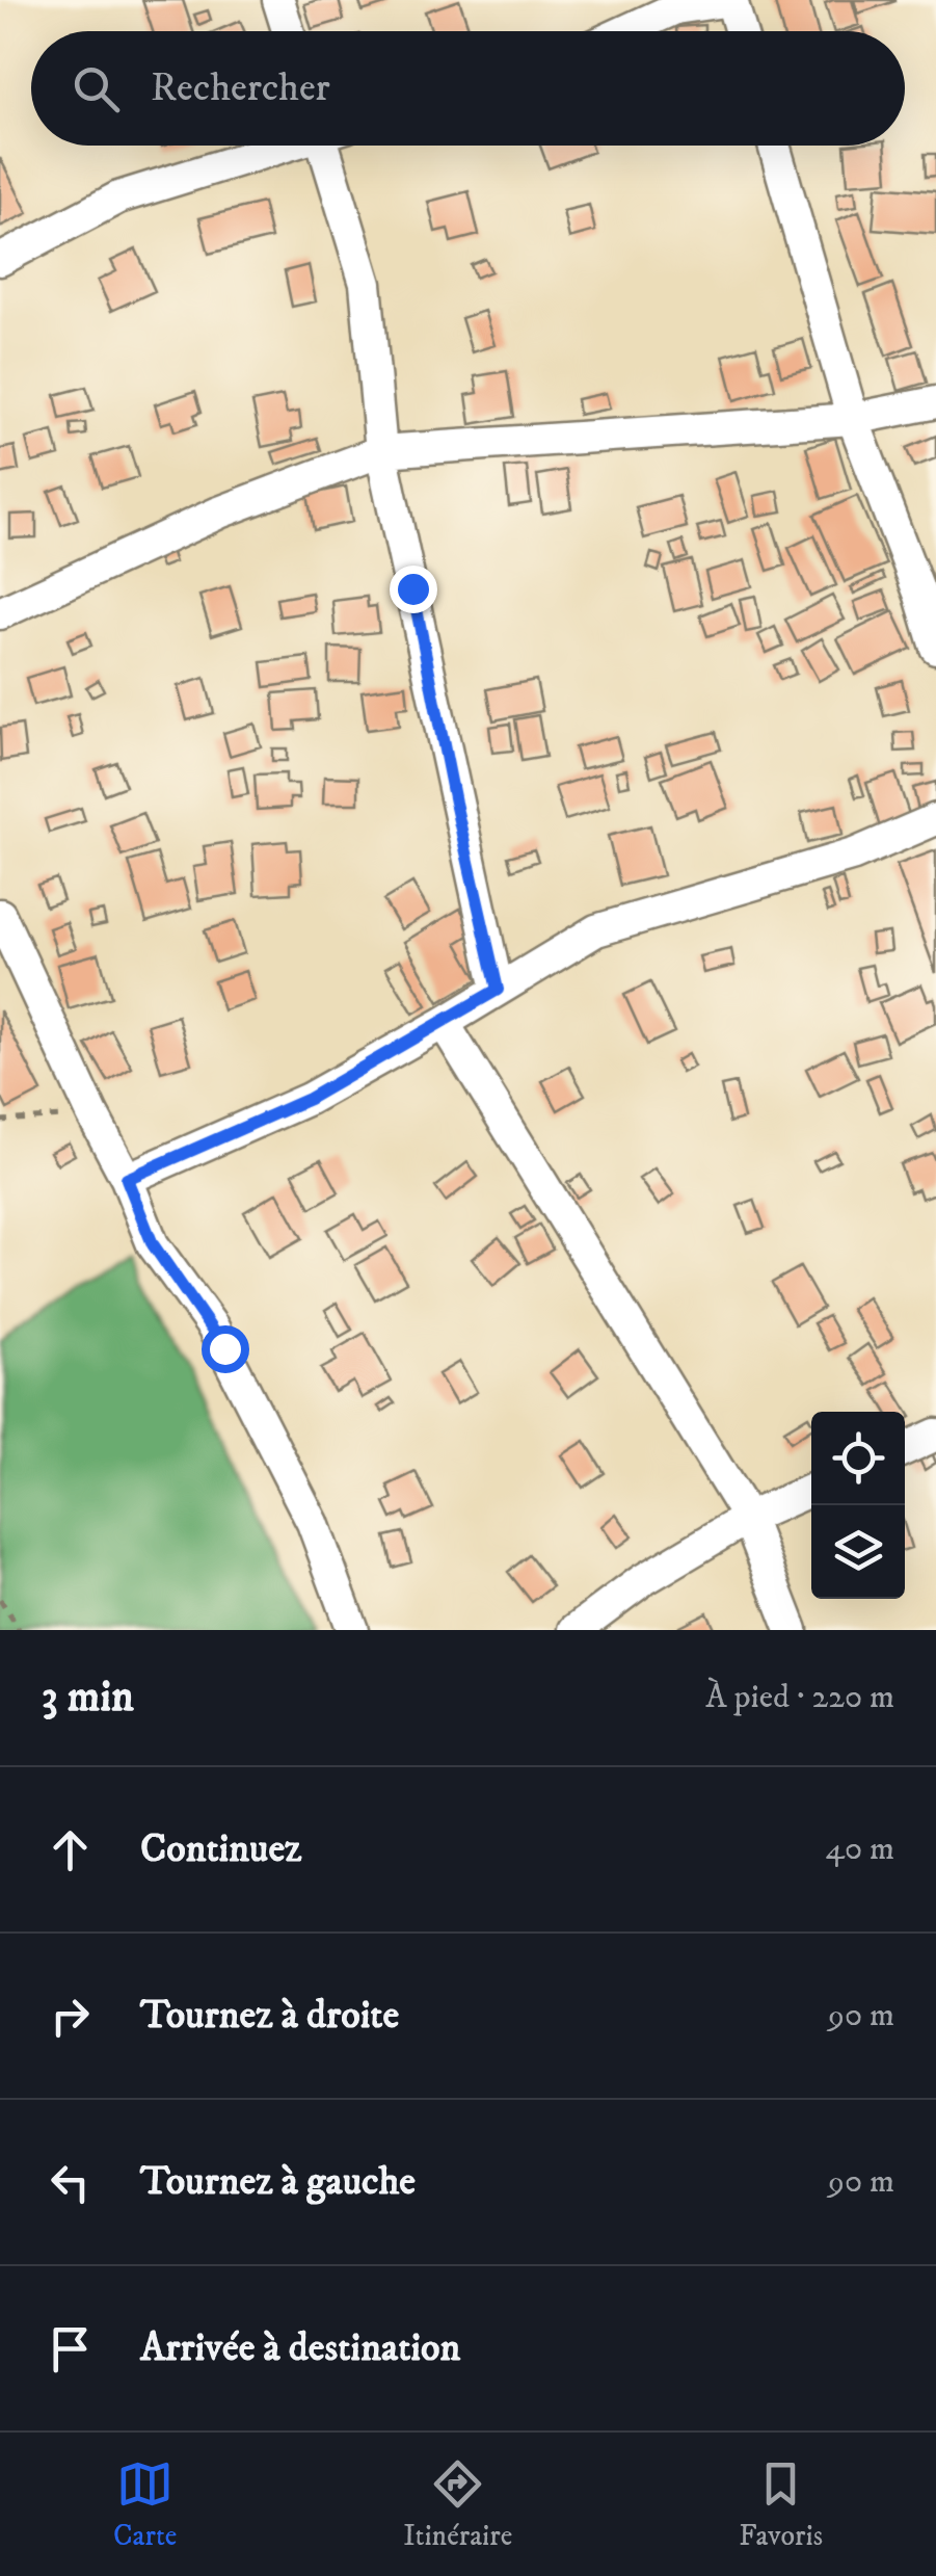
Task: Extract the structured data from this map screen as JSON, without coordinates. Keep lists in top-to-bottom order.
{
  "page": {
    "search": "Rechercher",
    "heading": ["3 min", "À pied · 220 m"],
    "list": [
      ["Continuez", "40 m"],
      ["Tournez à droite", "90 m"],
      ["Tournez à gauche", "90 m"],
      "Arrivée à destination"
    ],
    "nav": ["Carte", "Itinéraire", "Favoris"]
  }
}
